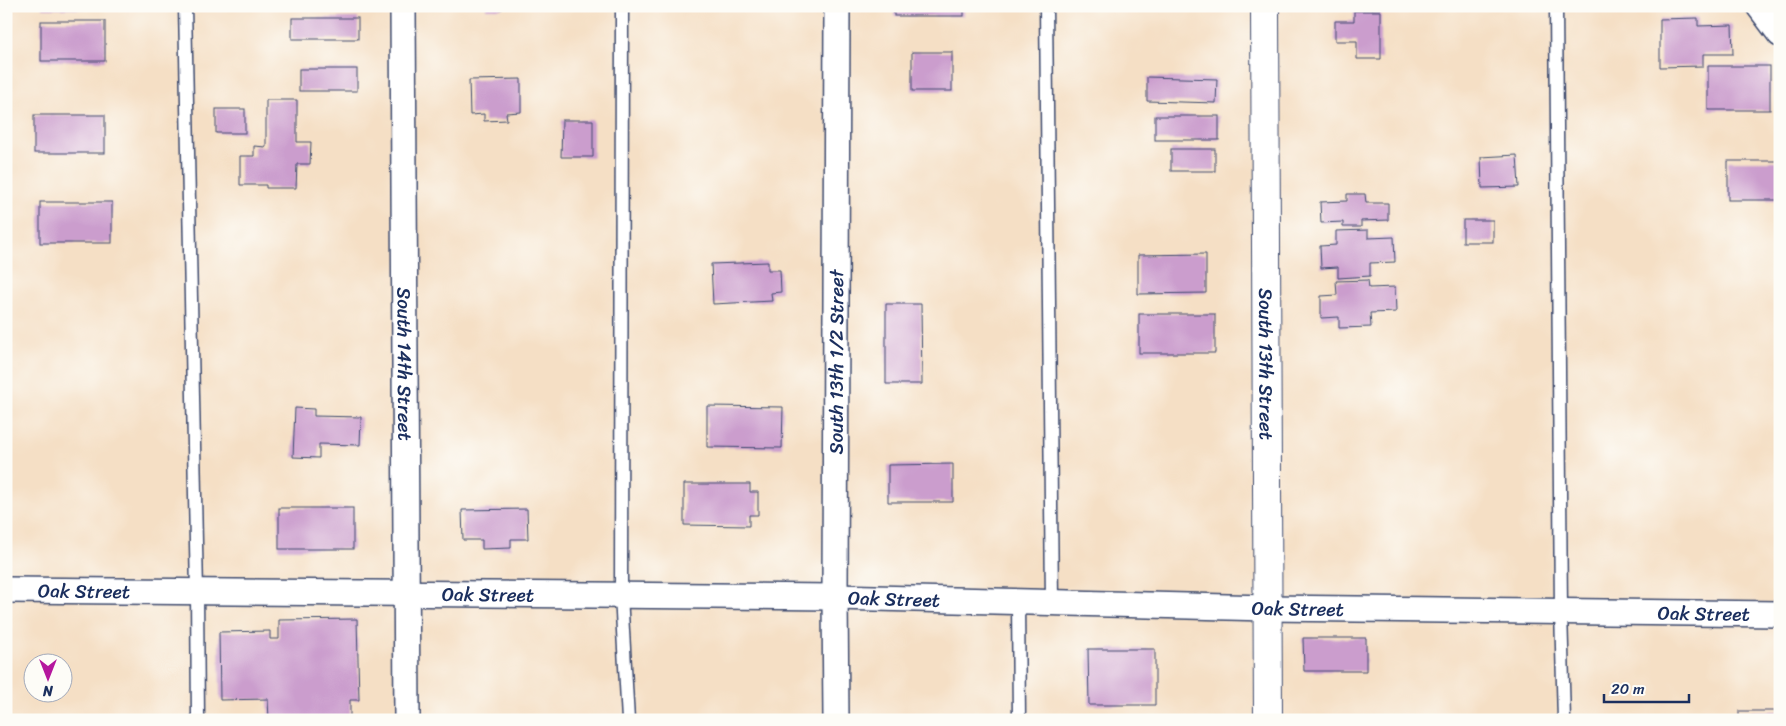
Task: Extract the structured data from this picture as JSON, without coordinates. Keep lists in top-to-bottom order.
{
  "streets": {
    "main road": ["South 13th Street"],
    "street": ["South 14th Street", "South 13th 1/2 Street", "Oak Street"]
  },
  "crossings": [
    ["South 14th Street", "Oak Street"],
    ["South 13th 1/2 Street", "Oak Street"],
    ["South 13th Street", "Oak Street"]
  ],
  "scale_bar": "20 m",
  "north": "bottom"
}
